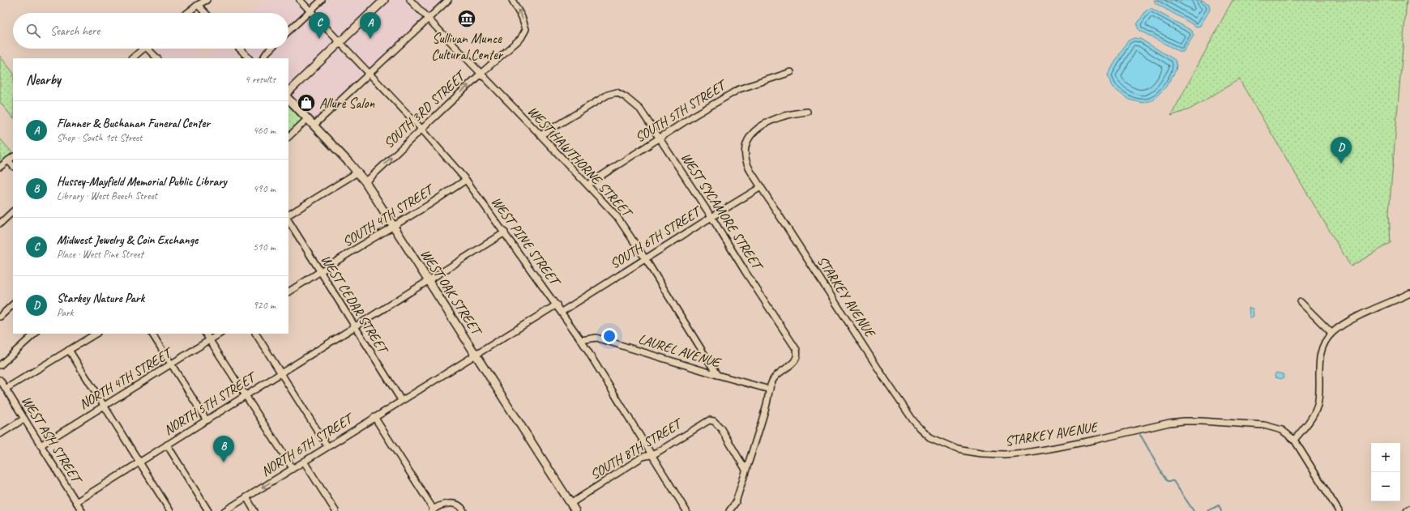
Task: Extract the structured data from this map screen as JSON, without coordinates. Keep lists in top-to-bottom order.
{
  "streets": {
    "main road": ["WEST OAK STREET"],
    "street": [
      "SOUTH 3RD STREET",
      "SOUTH 5TH STREET",
      "WEST HAWTHORNE STREET",
      "WEST SYCAMORE STREET",
      "SOUTH 4TH STREET",
      "SOUTH 6TH STREET",
      "WEST PINE STREET",
      "STARKEY AVENUE",
      "WEST CEDAR STREET",
      "LAUREL AVENUE",
      "NORTH 4TH STREET",
      "NORTH 5TH STREET",
      "WEST ASH STREET",
      "NORTH 6TH STREET",
      "SOUTH 8TH STREET"
    ]
  },
  "crossings": [
    ["SOUTH 3RD STREET", "WEST HAWTHORNE STREET"],
    ["SOUTH 3RD STREET", "WEST PINE STREET"],
    ["SOUTH 3RD STREET", "WEST OAK STREET"],
    ["SOUTH 5TH STREET", "WEST HAWTHORNE STREET"],
    ["SOUTH 5TH STREET", "WEST SYCAMORE STREET"],
    ["WEST HAWTHORNE STREET", "WEST SYCAMORE STREET"],
    ["WEST HAWTHORNE STREET", "SOUTH 6TH STREET"],
    ["WEST HAWTHORNE STREET", "LAUREL AVENUE"],
    ["WEST SYCAMORE STREET", "SOUTH 6TH STREET"],
    ["WEST SYCAMORE STREET", "LAUREL AVENUE"],
    ["SOUTH 4TH STREET", "WEST PINE STREET"],
    ["SOUTH 4TH STREET", "WEST OAK STREET"],
    ["SOUTH 4TH STREET", "WEST CEDAR STREET"],
    ["SOUTH 6TH STREET", "WEST PINE STREET"],
    ["SOUTH 6TH STREET", "STARKEY AVENUE"],
    ["WEST PINE STREET", "LAUREL AVENUE"],
    ["WEST PINE STREET", "SOUTH 8TH STREET"],
    ["WEST OAK STREET", "SOUTH 8TH STREET"],
    ["WEST CEDAR STREET", "NORTH 5TH STREET"],
    ["WEST CEDAR STREET", "NORTH 6TH STREET"],
    ["NORTH 4TH STREET", "WEST ASH STREET"],
    ["NORTH 5TH STREET", "WEST ASH STREET"]
  ],
  "one_way": ["SOUTH 3RD STREET"],
  "places": {
    "museum": ["Sullivan Munce Cultural Center"],
    "shop": ["Allure Salon"]
  },
  "page": {
    "pins": [
      "A",
      "C",
      "D",
      "B"
    ],
    "search": "Search here",
    "heading": ["Nearby", "4 results"],
    "list": [
      {
        "mark": "A",
        "name": "Flanner & Buchanan Funeral Center",
        "note": "Shop · South 1st Street",
        "value": "460 m"
      },
      {
        "mark": "B",
        "name": "Hussey-Mayfield Memorial Public Library",
        "note": "Library · West Beech Street",
        "value": "490 m"
      },
      {
        "mark": "C",
        "name": "Midwest Jewelry & Coin Exchange",
        "note": "Place · West Pine Street",
        "value": "510 m"
      },
      {
        "mark": "D",
        "name": "Starkey Nature Park",
        "note": "Park",
        "value": "920 m"
      }
    ],
    "map_buttons": ["+", "−"]
  }
}
